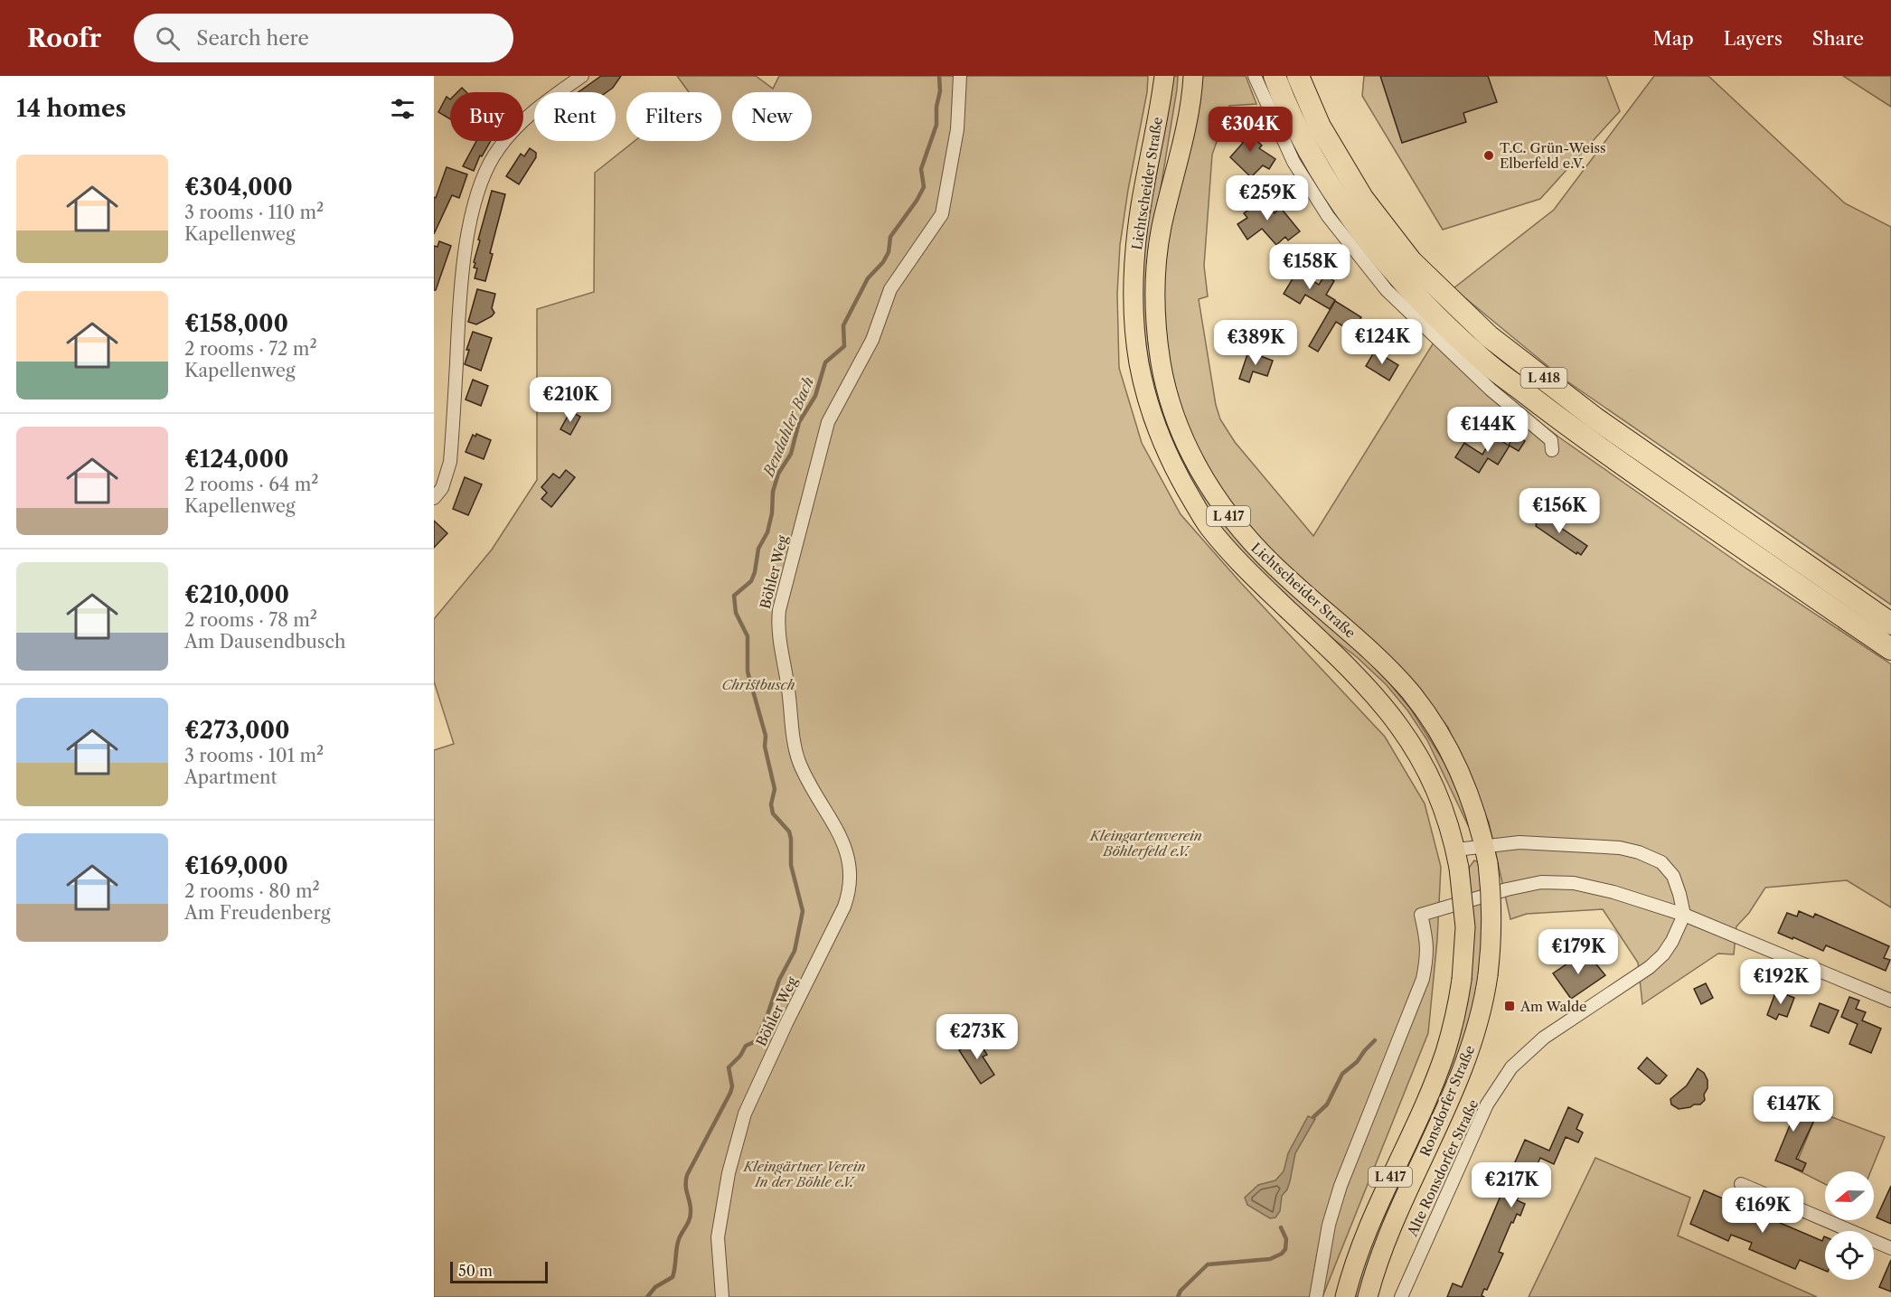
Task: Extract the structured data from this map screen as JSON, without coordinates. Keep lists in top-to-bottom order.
{
  "streets": {
    "highway": ["L 418"],
    "main road": ["Lichtscheider Straße", "L 417", "Ronsdorfer Straße"],
    "street": ["Böhler Weg", "Alte Ronsdorfer Straße"]
  },
  "crossings": [
    ["Lichtscheider Straße", "Ronsdorfer Straße"]
  ],
  "water": ["Bendahler Bach"],
  "parks": ["Christbusch", "Kleingartenverein Böhlerfeld e.V.", "Kleingärtner Verein In der Böhle e.V."],
  "places": {
    "other": ["T.C. Grün-Weiss Elberfeld e.V."],
    "transit": ["Am Walde"]
  },
  "scale_bar": "50 m",
  "north": "left",
  "page": {
    "header": "Roofr",
    "search": "Search here",
    "nav": ["Map", "Layers", "Share"],
    "heading": "14 homes",
    "chip": [
      "Buy",
      "Rent",
      "Filters",
      "New"
    ],
    "price": [
      "€304K",
      "€259K",
      "€158K",
      "€124K",
      "€389K",
      "€210K",
      "€144K",
      "€156K",
      "€179K",
      "€192K",
      "€273K",
      "€147K",
      "€217K",
      "€169K"
    ],
    "list": [
      {
        "name": "€304,000",
        "note": "3 rooms · 110 m² · Kapellenweg"
      },
      {
        "name": "€158,000",
        "note": "2 rooms · 72 m² · Kapellenweg"
      },
      {
        "name": "€124,000",
        "note": "2 rooms · 64 m² · Kapellenweg"
      },
      {
        "name": "€210,000",
        "note": "2 rooms · 78 m² · Am Dausendbusch"
      },
      {
        "name": "€273,000",
        "note": "3 rooms · 101 m² · Apartment"
      },
      {
        "name": "€169,000",
        "note": "2 rooms · 80 m² · Am Freudenberg"
      }
    ],
    "scale": "50 m"
  }
}
